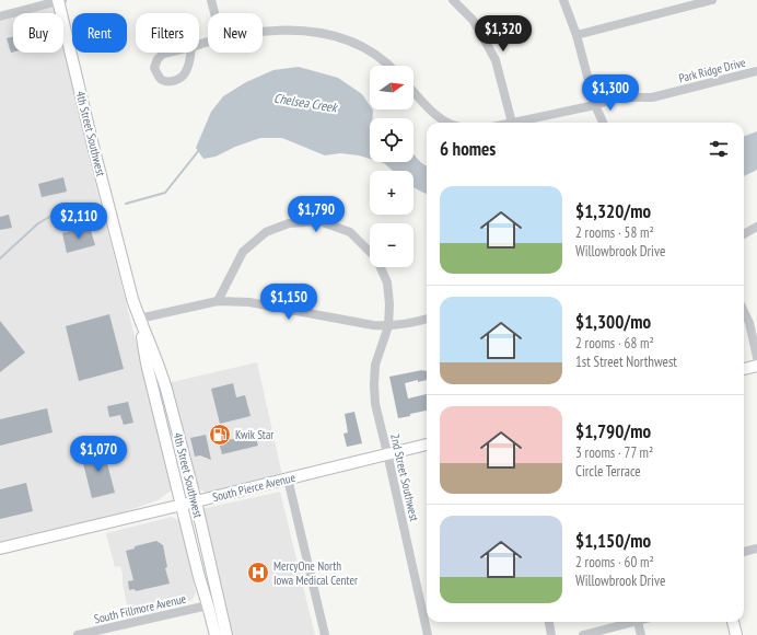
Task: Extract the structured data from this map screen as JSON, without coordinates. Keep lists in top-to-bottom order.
{
  "streets": {
    "main road": ["4th Street Southwest", "South Pierce Avenue"],
    "street": ["Park Ridge Drive", "2nd Street Southwest", "South Fillmore Avenue"]
  },
  "crossings": [
    ["4th Street Southwest", "South Pierce Avenue"],
    ["4th Street Southwest", "South Fillmore Avenue"],
    ["2nd Street Southwest", "South Pierce Avenue"]
  ],
  "water": ["Chelsea Creek"],
  "places": {
    "fuel station": ["Kwik Star"],
    "hospital": ["MercyOne North Iowa Medical Center"]
  },
  "north": "right",
  "page": {
    "chip": [
      "Buy",
      "Rent",
      "Filters",
      "New"
    ],
    "price": [
      "$1,320",
      "$1,300",
      "$1,790",
      "$2,110",
      "$1,150",
      "$1,070"
    ],
    "map_buttons": ["+", "−"],
    "heading": "6 homes",
    "list": [
      {
        "name": "$1,320/mo",
        "note": "2 rooms · 58 m² · Willowbrook Drive"
      },
      {
        "name": "$1,300/mo",
        "note": "2 rooms · 68 m² · 1st Street Northwest"
      },
      {
        "name": "$1,790/mo",
        "note": "3 rooms · 77 m² · Circle Terrace"
      },
      {
        "name": "$1,150/mo",
        "note": "2 rooms · 60 m² · Willowbrook Drive"
      }
    ]
  }
}
